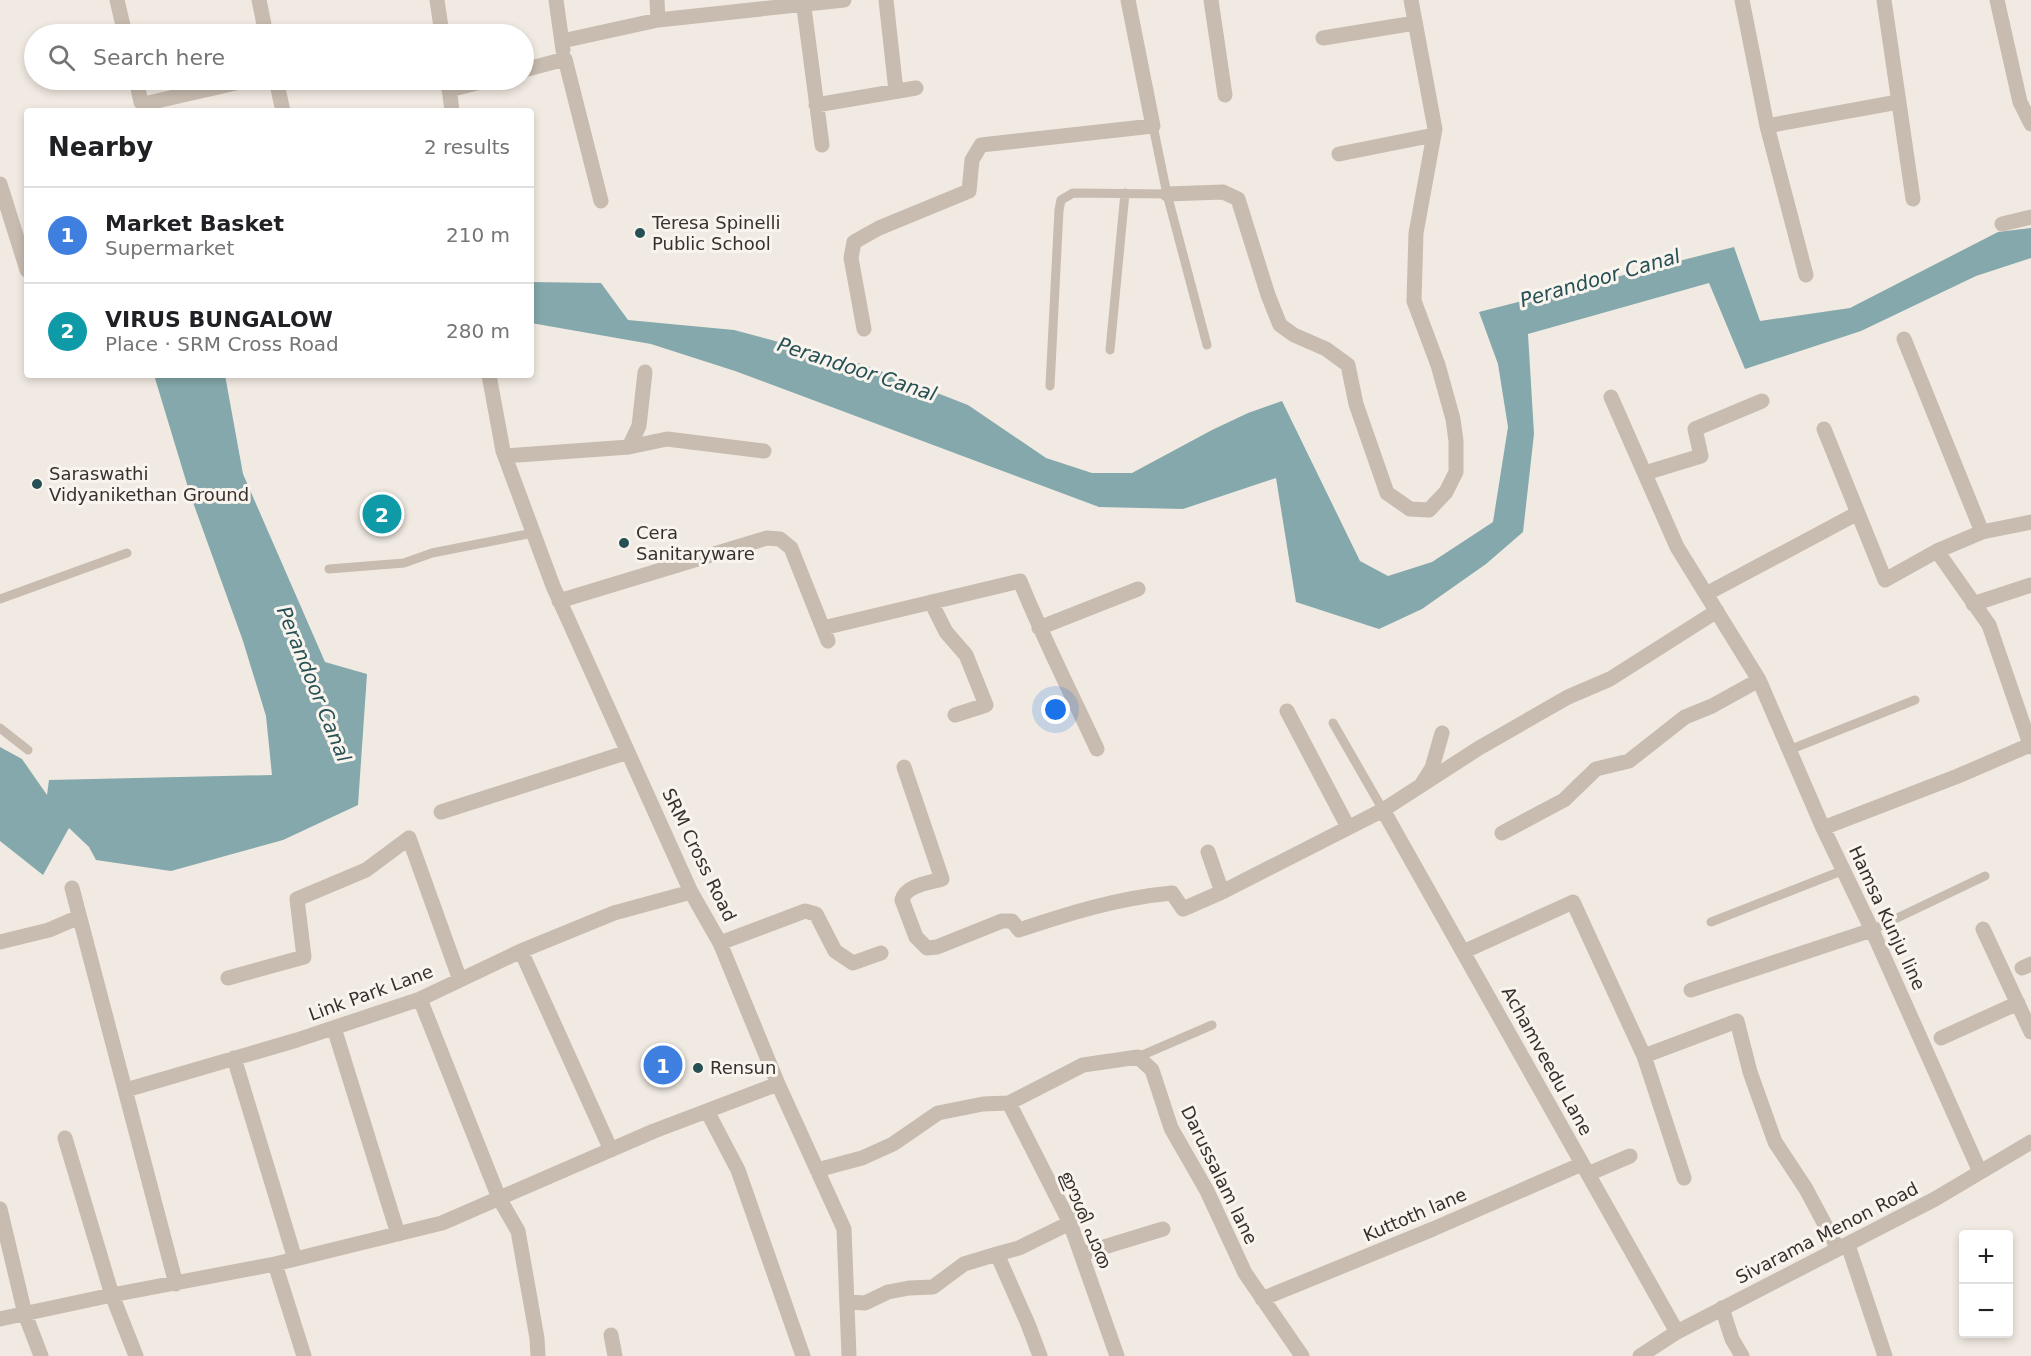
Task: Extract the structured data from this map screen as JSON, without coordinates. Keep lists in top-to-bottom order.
{
  "streets": {
    "street": [
      "SRM Cross Road",
      "Hamsa Kunju line",
      "Link Park Lane",
      "Achamveedu Lane",
      "Darussalam lane",
      "Kuttoth lane",
      "ഈശി പാത",
      "Sivarama Menon Road"
    ]
  },
  "crossings": [
    ["SRM Cross Road", "Link Park Lane"],
    ["Hamsa Kunju line", "Sivarama Menon Road"],
    ["Achamveedu Lane", "Kuttoth lane"],
    ["Achamveedu Lane", "Sivarama Menon Road"],
    ["Darussalam lane", "Kuttoth lane"]
  ],
  "water": ["Perandoor Canal"],
  "places": [
    "Teresa Spinelli Public School",
    "Saraswathi Vidyanikethan Ground",
    "Cera Sanitaryware",
    "Rensun"
  ],
  "page": {
    "search": "Search here",
    "heading": ["Nearby", "2 results"],
    "list": [
      {
        "mark": "1",
        "name": "Market Basket",
        "note": "Supermarket",
        "value": "210 m"
      },
      {
        "mark": "2",
        "name": "VIRUS BUNGALOW",
        "note": "Place · SRM Cross Road",
        "value": "280 m"
      }
    ],
    "pins": ["2", "1"],
    "map_buttons": ["+", "−"]
  }
}
